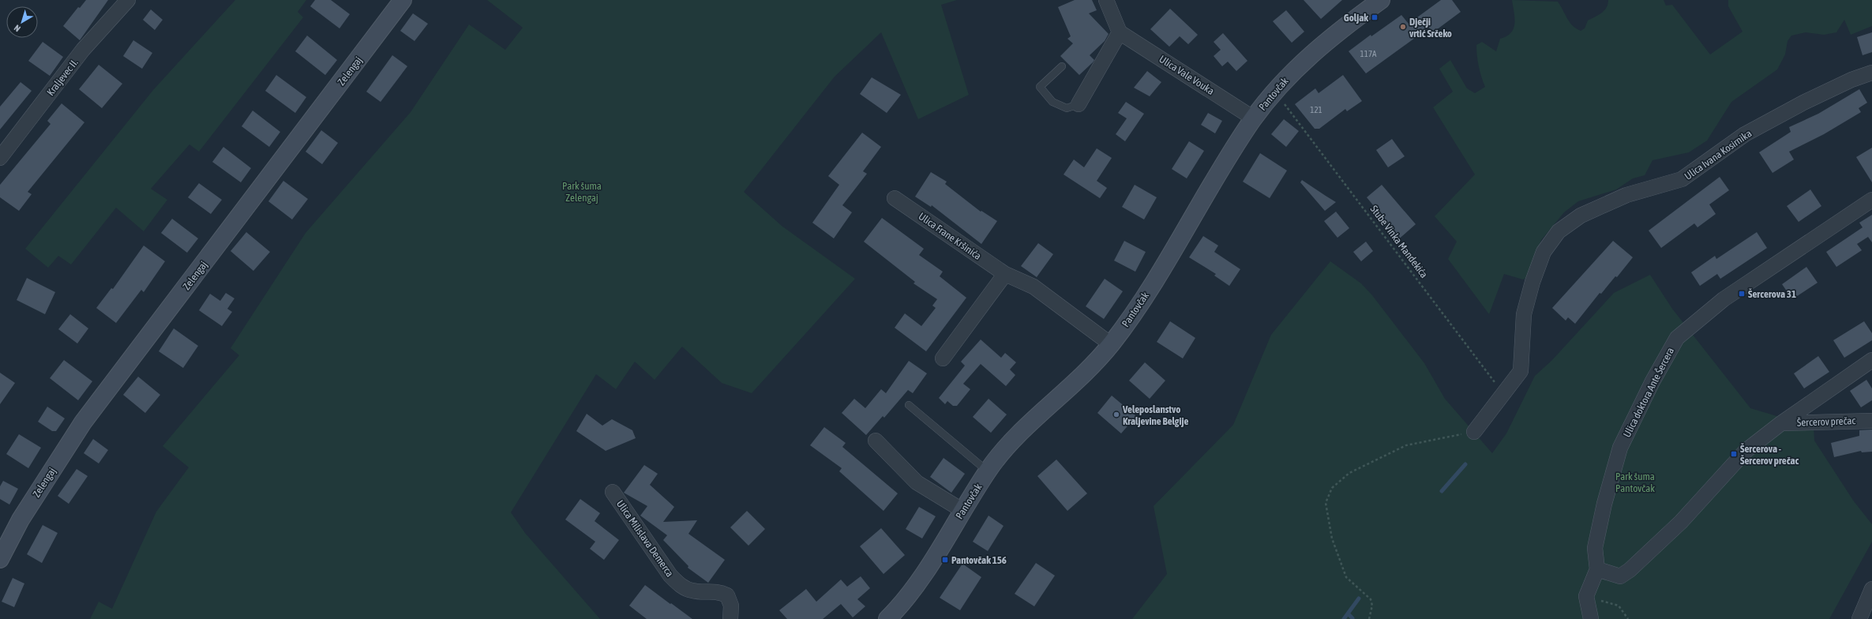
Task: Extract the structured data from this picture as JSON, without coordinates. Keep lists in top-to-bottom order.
{
  "streets": {
    "main road": ["Zelengaj", "Pantovčak"],
    "street": [
      "Ulica Vale Vouka",
      "Kraljevec II.",
      "Ulica Ivana Kosirnika",
      "Ulica Frane Kršinića",
      "Ulica doktora Ante Šercera",
      "Šercerov prečac",
      "Ulica Milislava Demerca"
    ],
    "path": ["Stube Vinka Mandekića"]
  },
  "crossings": [
    ["Ulica Vale Vouka", "Pantovčak"],
    ["Pantovčak", "Ulica Frane Kršinića"],
    ["Ulica Ivana Kosirnika", "Stube Vinka Mandekića"]
  ],
  "parks": ["Park šuma Zelengaj", "Park šuma Pantovčak"],
  "places": {
    "transit": [
      "Goljak",
      "Šercerova 31",
      "Šercerova - Šercerov prečac",
      "Pantovčak 156"
    ],
    "other": ["Dječji vrtić Srčeko", "Veleposlanstvo Kraljevine Belgije"]
  },
  "house_numbers": ["117A", "121"],
  "north": "bottom left"
}
